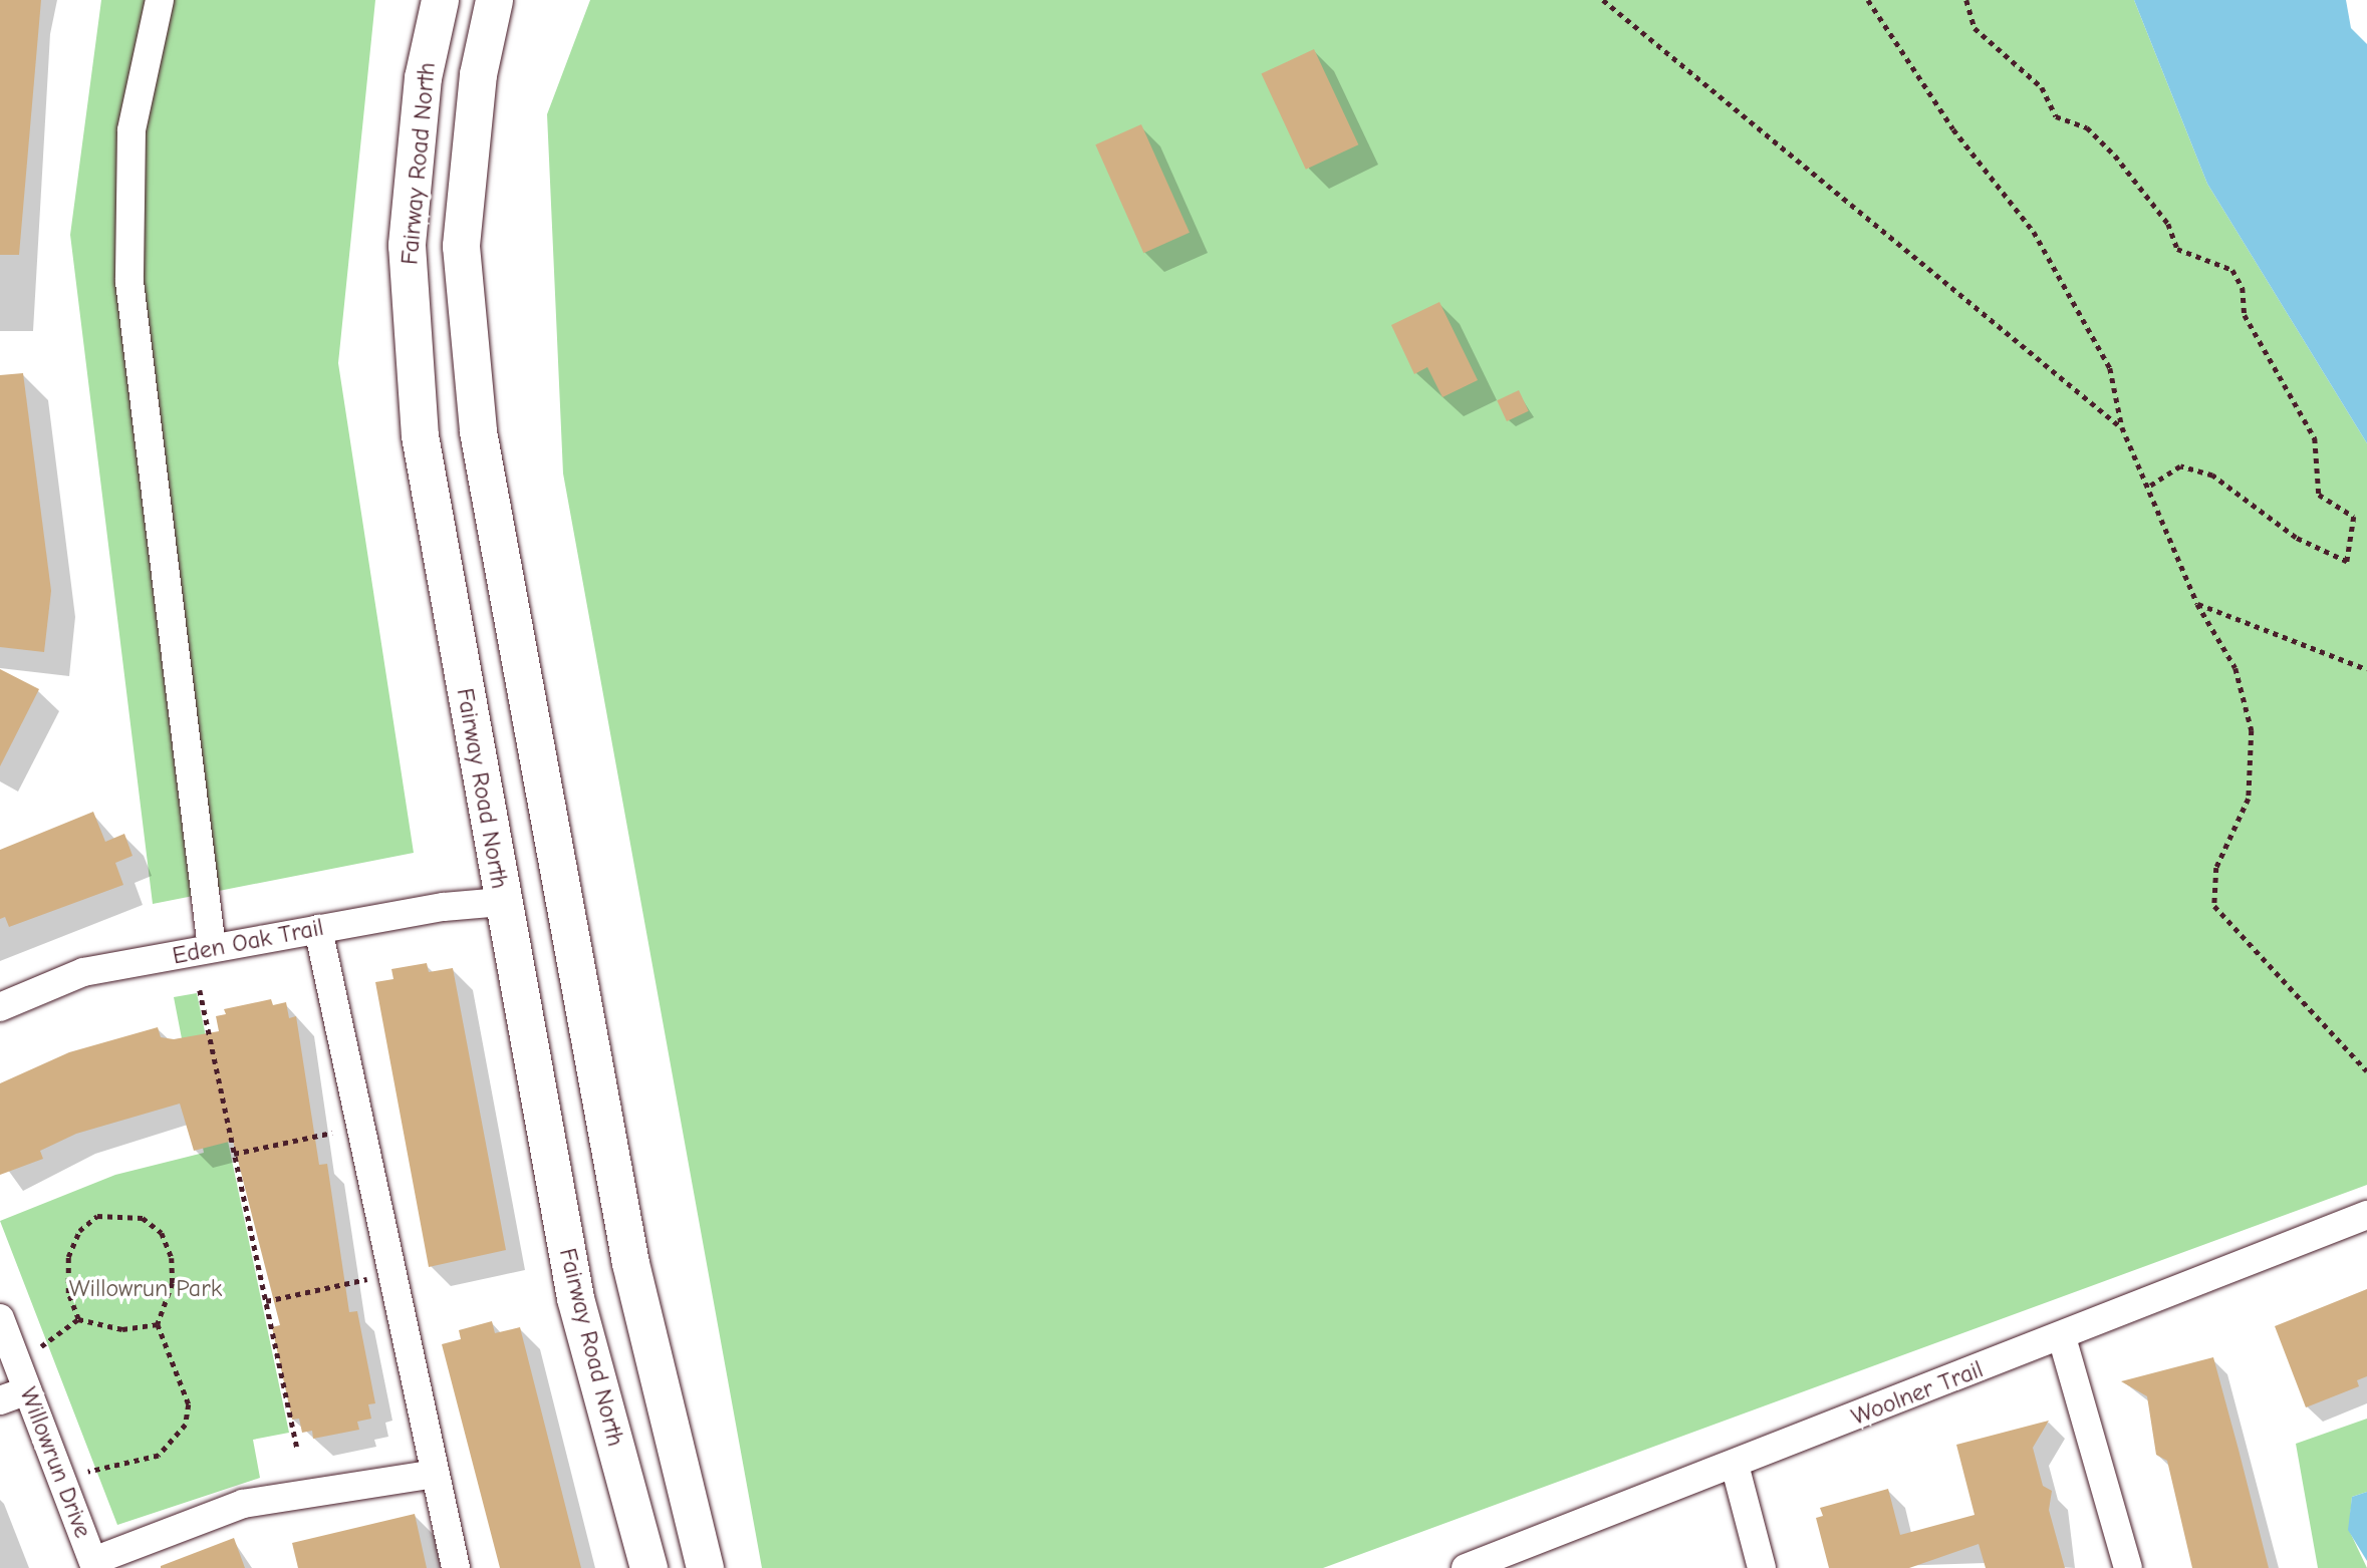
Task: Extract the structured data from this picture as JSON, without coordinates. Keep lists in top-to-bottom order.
{
  "streets": {
    "main road": ["Fairway Road North"],
    "street": ["Eden Oak Trail", "Woolner Trail", "Willowrun Drive"]
  },
  "crossings": [
    ["Fairway Road North", "Eden Oak Trail"]
  ],
  "parks": ["Willowrun Park"]
}
